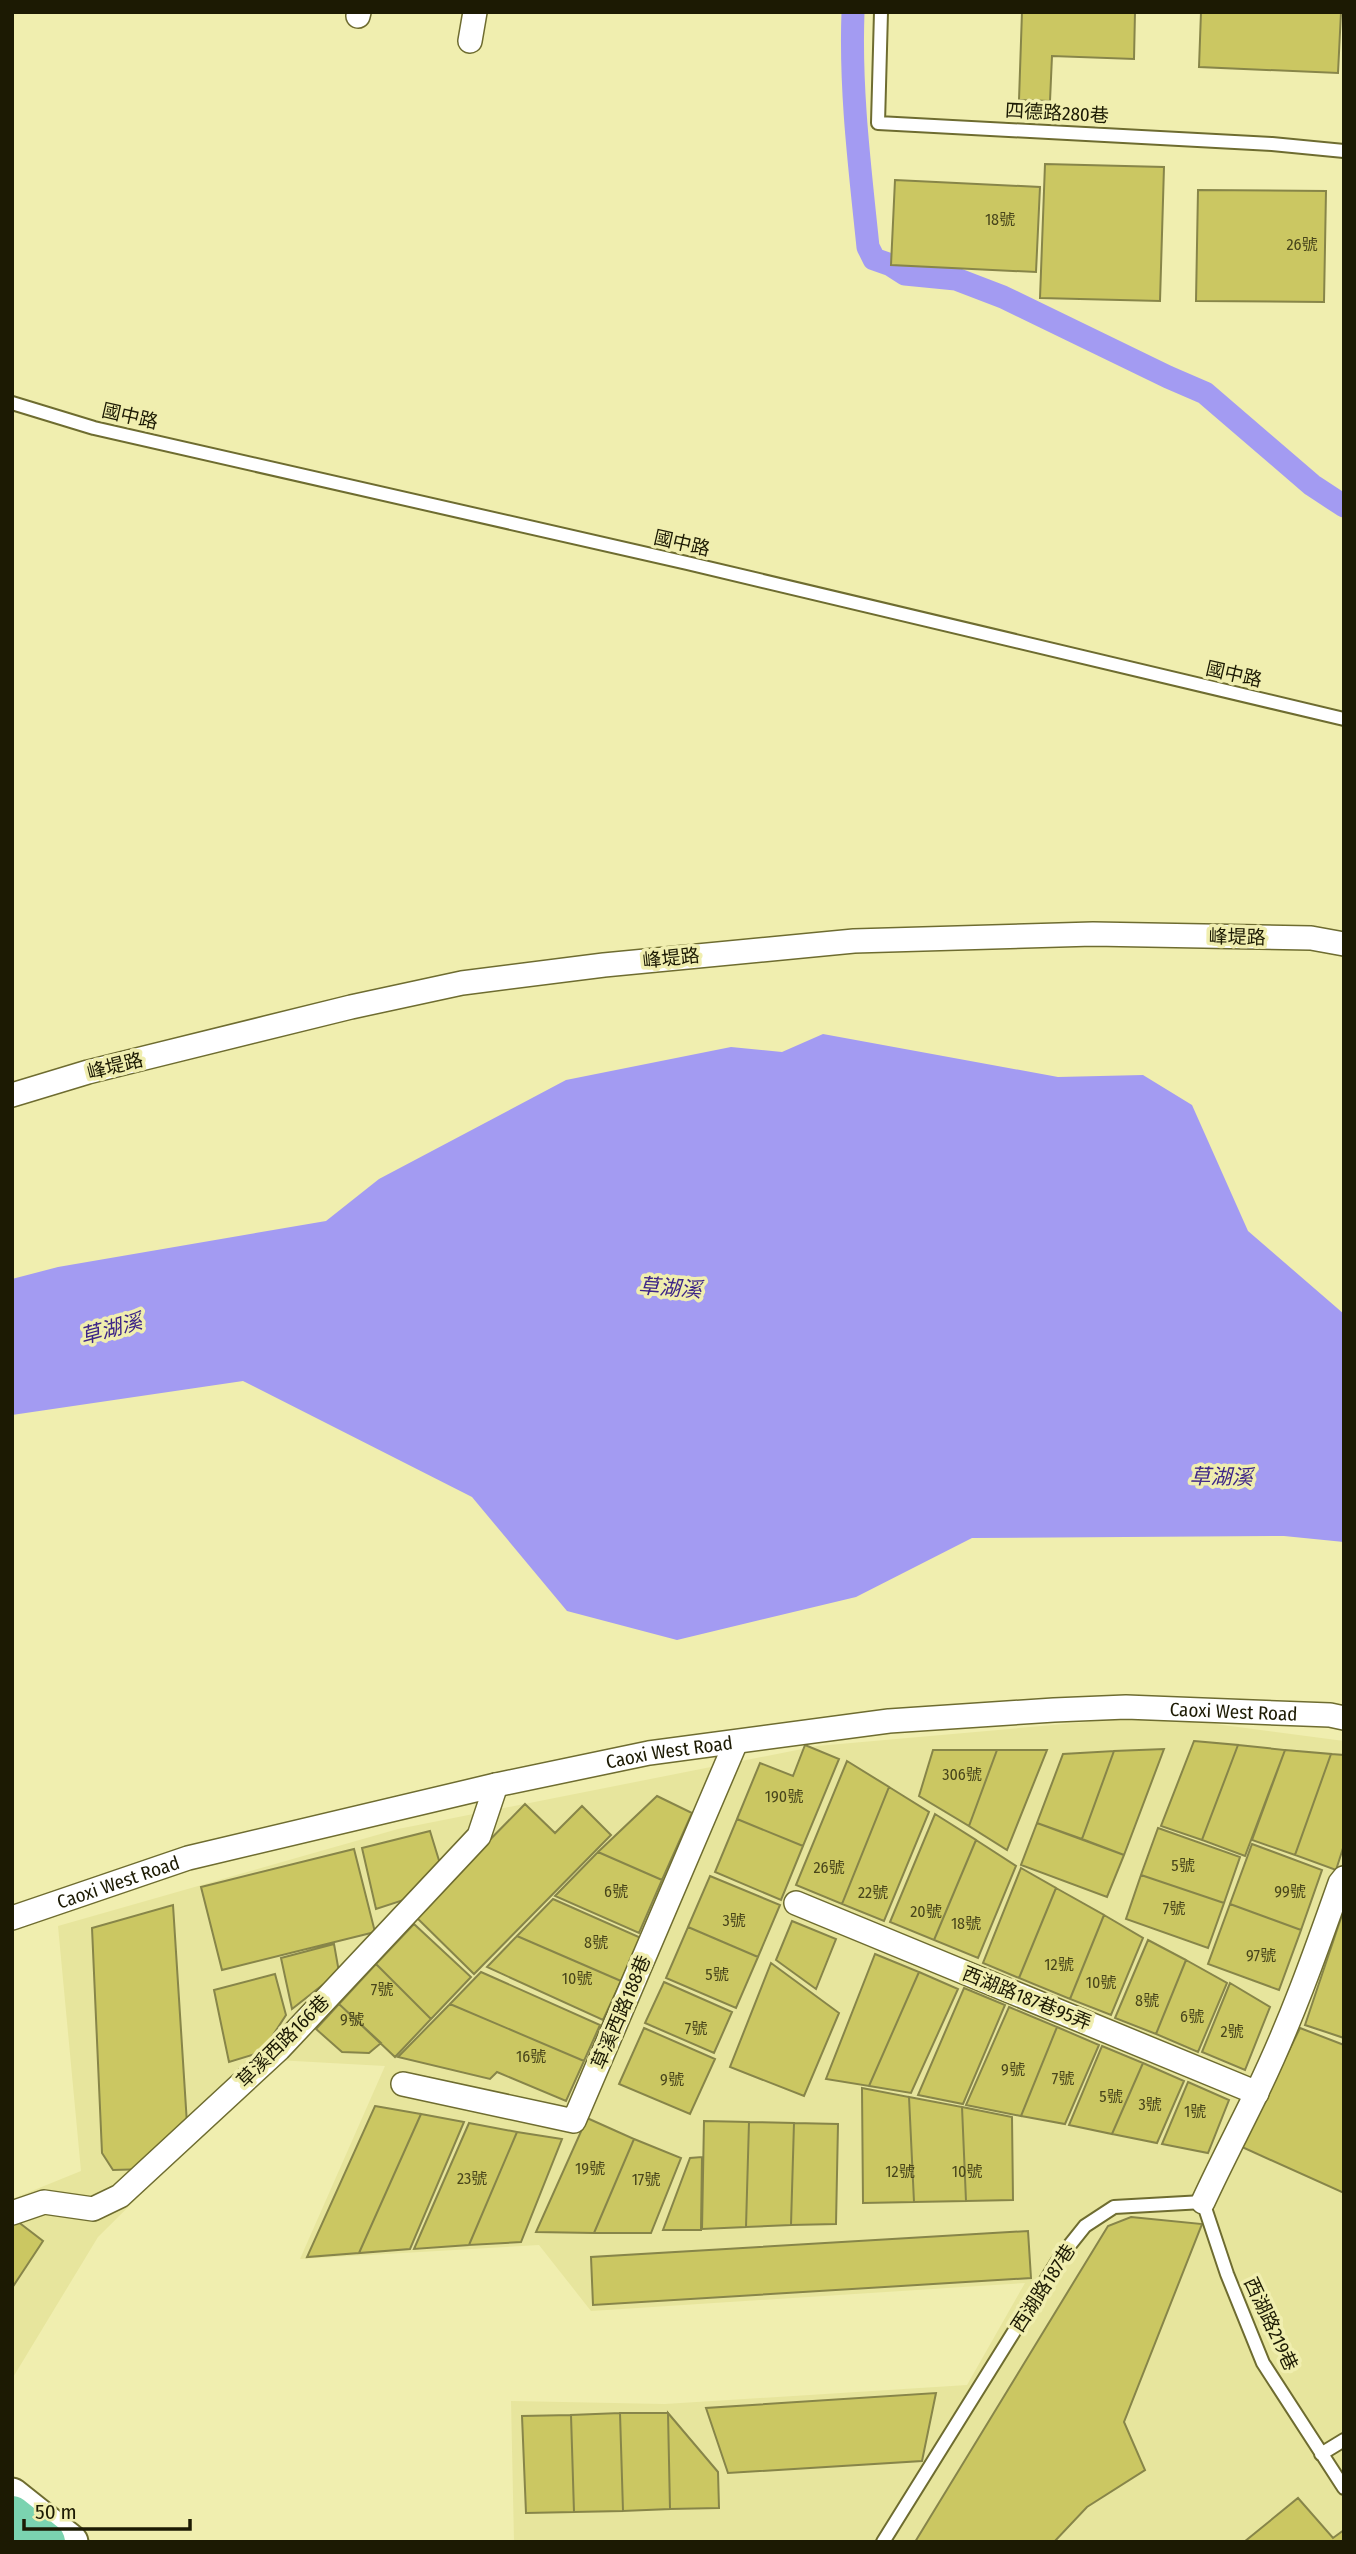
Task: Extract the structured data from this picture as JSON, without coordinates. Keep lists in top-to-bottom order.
{
  "streets": {
    "street": [
      "峰堤路",
      "Caoxi West Road",
      "西湖路187巷95弄",
      "草溪西路188巷",
      "草溪西路166巷"
    ],
    "lane": [
      "四德路280巷",
      "國中路",
      "西湖路187巷",
      "西湖路219巷"
    ]
  },
  "crossings": [
    ["Caoxi West Road", "草溪西路188巷"],
    ["Caoxi West Road", "草溪西路166巷"],
    ["西湖路187巷", "西湖路219巷"]
  ],
  "water": ["草湖溪"],
  "house_numbers": [
    "18號",
    "26號",
    "306號",
    "190號",
    "5號",
    "26號",
    "6號",
    "99號",
    "22號",
    "7號",
    "20號",
    "3號",
    "18號",
    "8號",
    "97號",
    "12號",
    "5號",
    "10號",
    "10號",
    "7號",
    "8號",
    "6號",
    "9號",
    "7號",
    "2號",
    "16號",
    "9號",
    "7號",
    "9號",
    "5號",
    "3號",
    "1號",
    "19號",
    "12號",
    "10號",
    "23號",
    "17號"
  ],
  "scale_bar": "50 m"
}
